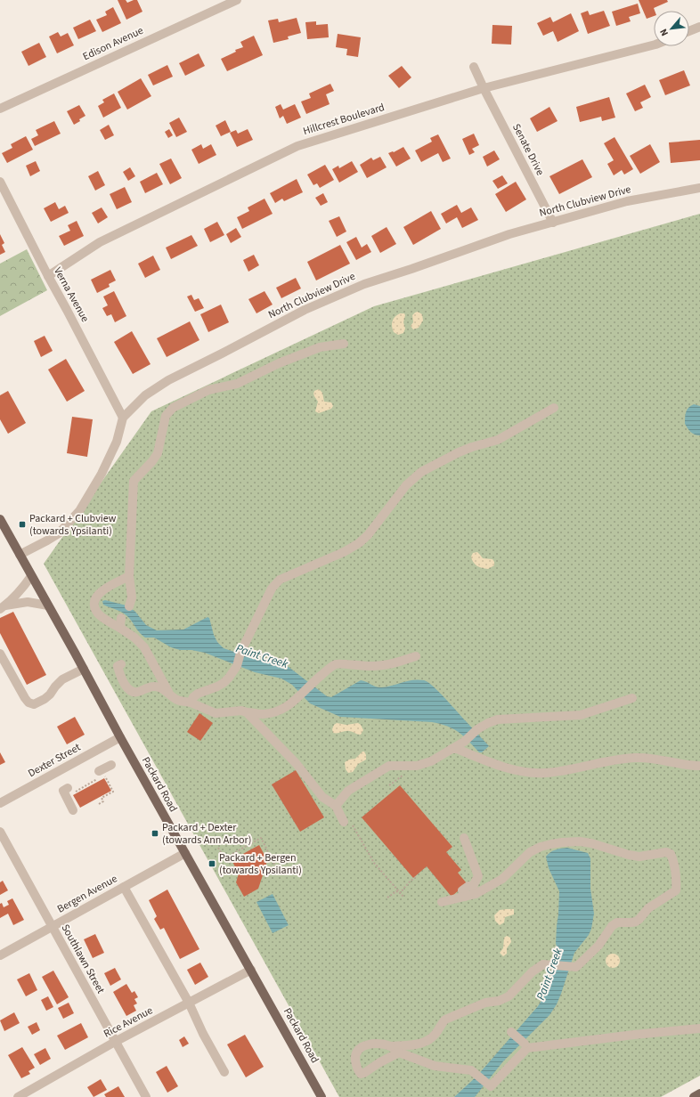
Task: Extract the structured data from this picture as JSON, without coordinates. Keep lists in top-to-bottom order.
{
  "streets": {
    "main road": ["Packard Road"],
    "street": [
      "Edison Avenue",
      "Hillcrest Boulevard",
      "Senate Drive",
      "North Clubview Drive",
      "Verna Avenue",
      "Dexter Street",
      "Bergen Avenue",
      "Southlawn Street",
      "Rice Avenue"
    ]
  },
  "crossings": [
    ["Hillcrest Boulevard", "Senate Drive"],
    ["Hillcrest Boulevard", "Verna Avenue"],
    ["Senate Drive", "North Clubview Drive"],
    ["North Clubview Drive", "Verna Avenue"],
    ["Dexter Street", "Packard Road"],
    ["Packard Road", "Bergen Avenue"],
    ["Packard Road", "Rice Avenue"],
    ["Bergen Avenue", "Southlawn Street"],
    ["Southlawn Street", "Rice Avenue"]
  ],
  "water": ["Paint Creek"],
  "places": {
    "transit": ["Packard + Clubview (towards Ypsilanti)", "Packard + Dexter (towards Ann Arbor)", "Packard + Bergen (towards Ypsilanti)"]
  },
  "north": "bottom left"
}
